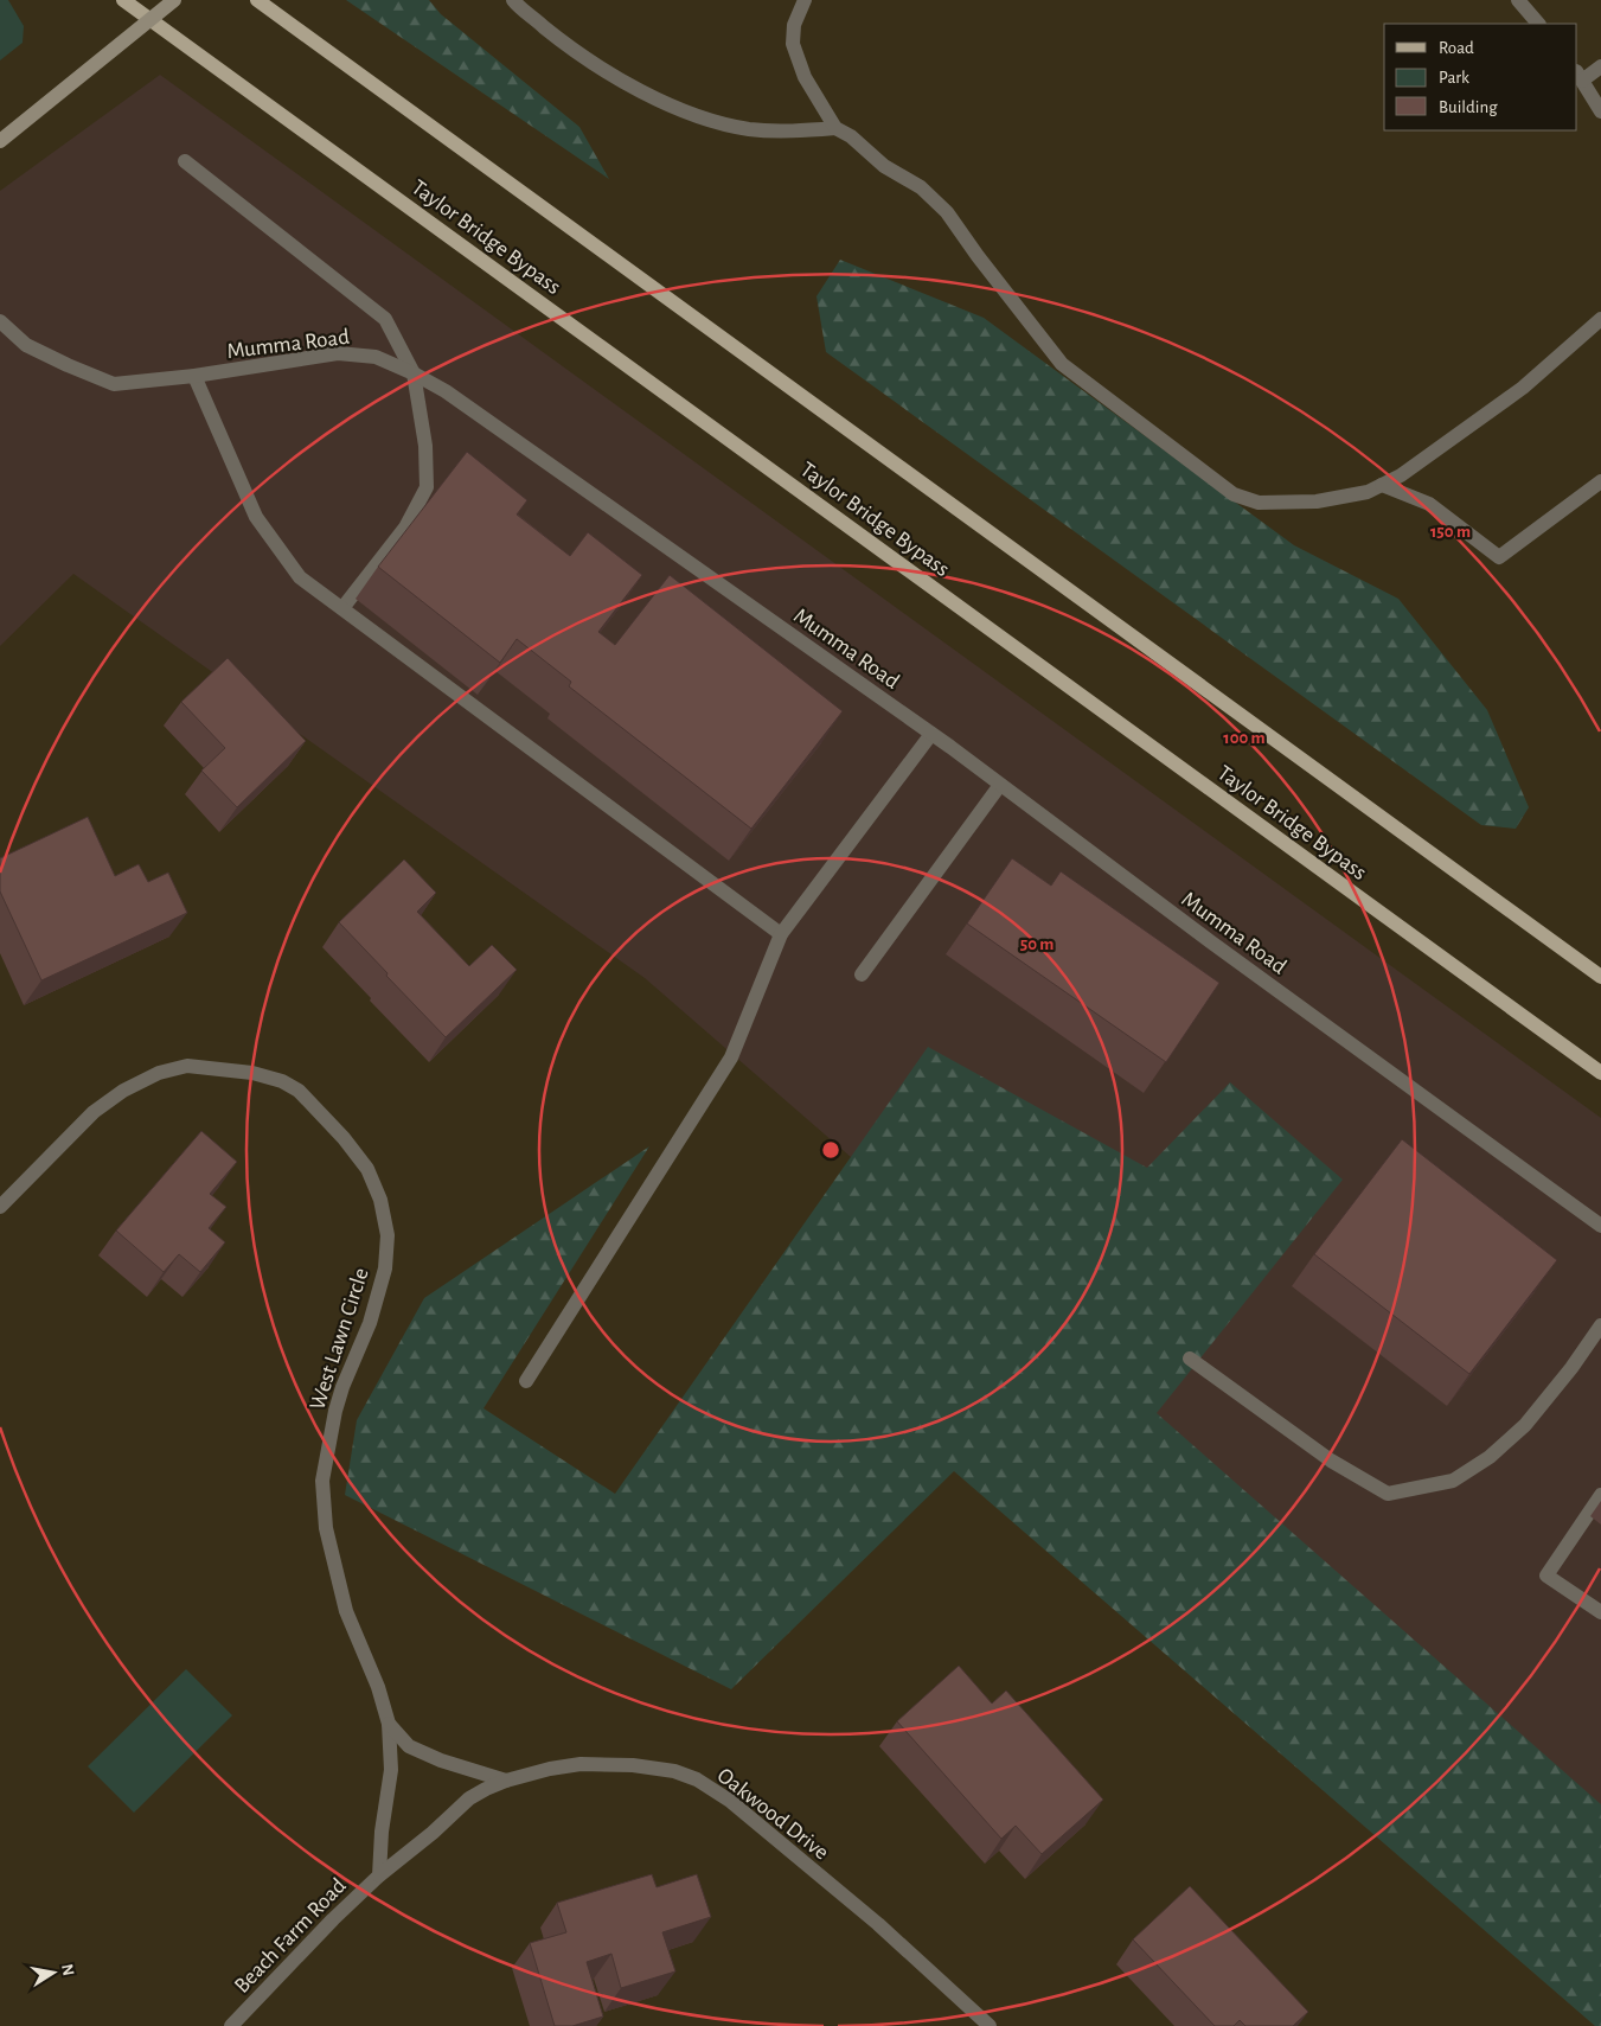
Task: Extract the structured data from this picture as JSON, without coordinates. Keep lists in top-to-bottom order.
{
  "streets": {
    "main road": ["Taylor Bridge Bypass"],
    "street": [
      "Mumma Road",
      "West Lawn Circle",
      "Oakwood Drive",
      "Beach Farm Road"
    ]
  },
  "crossings": [
    ["West Lawn Circle", "Beach Farm Road"],
    ["Oakwood Drive", "Beach Farm Road"]
  ],
  "legend": ["Road", "Park", "Building"],
  "north": "right",
  "rings": ["150 m", "100 m", "50 m"]
}
